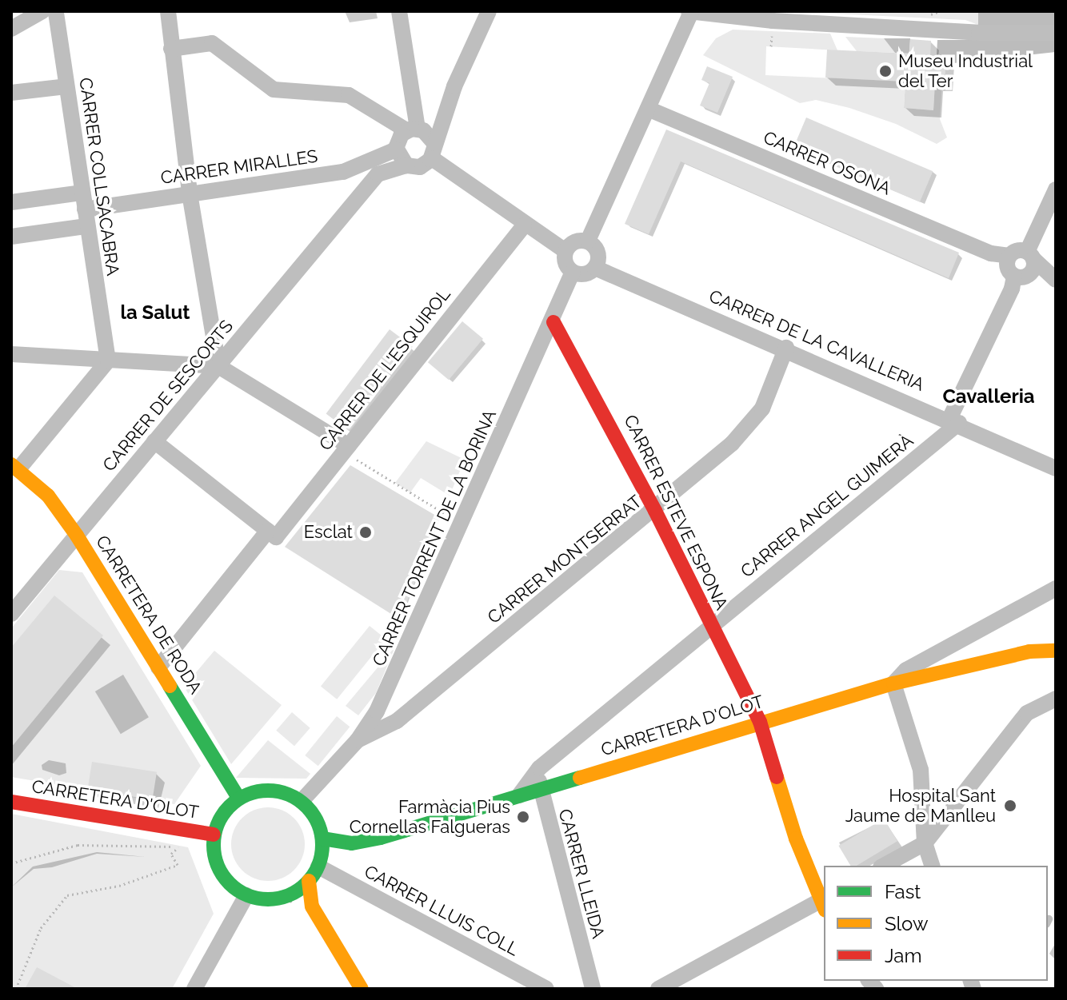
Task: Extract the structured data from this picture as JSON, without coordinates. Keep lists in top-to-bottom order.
{
  "streets": {
    "street": [
      "CARRER OSONA",
      "CARRER MIRALLES",
      "CARRER COLLSACABRA",
      "CARRER DE LA CAVALLERIA",
      "CARRER DE L'ESQUIROL",
      "CARRER DE SESCORTS",
      "CARRER ANGEL GUIMERÀ",
      "CARRER ESTEVE ESPONA",
      "CARRER TORRENT DE LA BORINA",
      "CARRER MONTSERRAT",
      "CARRETERA DE RODA",
      "CARRETERA D'OLOT",
      "CARRER LLEIDA",
      "CARRER LLUIS COLL"
    ]
  },
  "crossings": [
    ["CARRER MIRALLES", "CARRER COLLSACABRA"],
    ["CARRER MIRALLES", "CARRER DE SESCORTS"],
    ["CARRER DE LA CAVALLERIA", "CARRER ANGEL GUIMERÀ"],
    ["CARRER DE LA CAVALLERIA", "CARRER TORRENT DE LA BORINA"],
    ["CARRER DE LA CAVALLERIA", "CARRER MONTSERRAT"],
    ["CARRER DE SESCORTS", "CARRETERA DE RODA"],
    ["CARRER ANGEL GUIMERÀ", "CARRER ESTEVE ESPONA"],
    ["CARRER ANGEL GUIMERÀ", "CARRETERA D'OLOT"],
    ["CARRER ANGEL GUIMERÀ", "CARRER LLEIDA"],
    ["CARRER ESTEVE ESPONA", "CARRER TORRENT DE LA BORINA"],
    ["CARRER ESTEVE ESPONA", "CARRER MONTSERRAT"],
    ["CARRER ESTEVE ESPONA", "CARRETERA D'OLOT"],
    ["CARRER TORRENT DE LA BORINA", "CARRER MONTSERRAT"],
    ["CARRER TORRENT DE LA BORINA", "CARRETERA DE RODA"],
    ["CARRER TORRENT DE LA BORINA", "CARRETERA D'OLOT"],
    ["CARRER TORRENT DE LA BORINA", "CARRER LLUIS COLL"],
    ["CARRETERA DE RODA", "CARRETERA D'OLOT"],
    ["CARRETERA DE RODA", "CARRER LLUIS COLL"],
    ["CARRETERA D'OLOT", "CARRER LLEIDA"],
    ["CARRETERA D'OLOT", "CARRER LLUIS COLL"]
  ],
  "districts": ["la Salut", "Cavalleria"],
  "places": [
    "Museu Industrial del Ter",
    "Esclat",
    "Hospital Sant Jaume de Manlleu",
    "Farmàcia Pius Cornellas Falgueras"
  ],
  "legend": ["Fast", "Slow", "Jam"]
}
